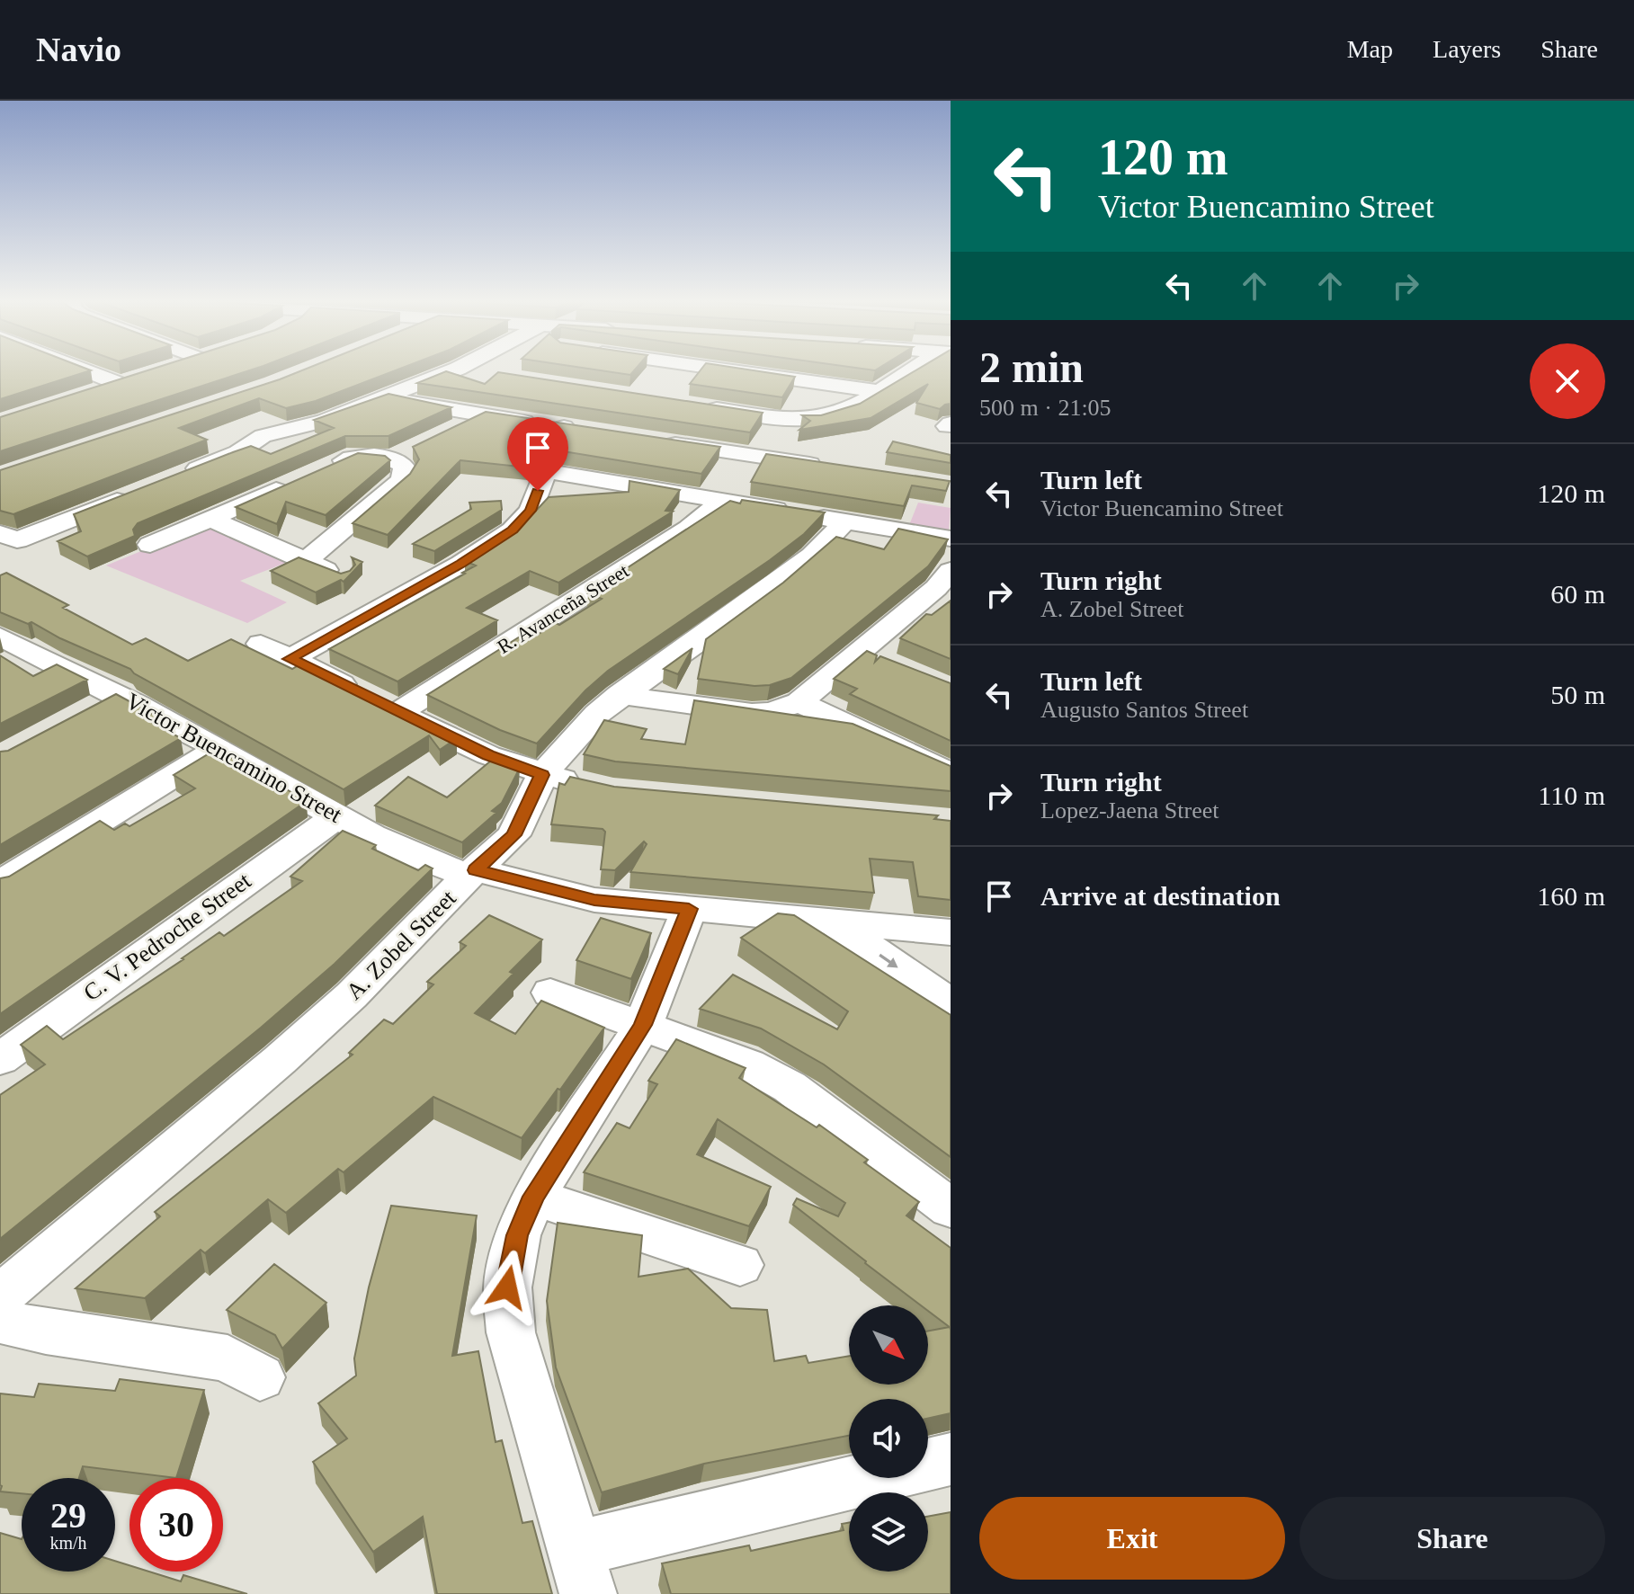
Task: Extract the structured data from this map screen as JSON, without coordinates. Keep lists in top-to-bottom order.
{
  "streets": {
    "street": [
      "R. Avanceña Street",
      "Victor Buencamino Street",
      "C. V. Pedroche Street",
      "A. Zobel Street"
    ]
  },
  "crossings": [
    ["Victor Buencamino Street", "C. V. Pedroche Street"],
    ["Victor Buencamino Street", "A. Zobel Street"]
  ],
  "north": "bottom right",
  "page": {
    "header": "Navio",
    "nav": ["Map", "Layers", "Share"],
    "turn": ["120 m", "Victor Buencamino Street"],
    "heading": ["2 min", "500 m · 21:05"],
    "list": [
      {
        "name": "Turn left",
        "note": "Victor Buencamino Street",
        "value": "120 m"
      },
      {
        "name": "Turn right",
        "note": "A. Zobel Street",
        "value": "60 m"
      },
      {
        "name": "Turn left",
        "note": "Augusto Santos Street",
        "value": "50 m"
      },
      {
        "name": "Turn right",
        "note": "Lopez-Jaena Street",
        "value": "110 m"
      },
      {
        "name": "Arrive at destination",
        "value": "160 m"
      }
    ],
    "speed": "29 km/h",
    "limit": "30",
    "buttons": ["Exit", "Share"]
  }
}
